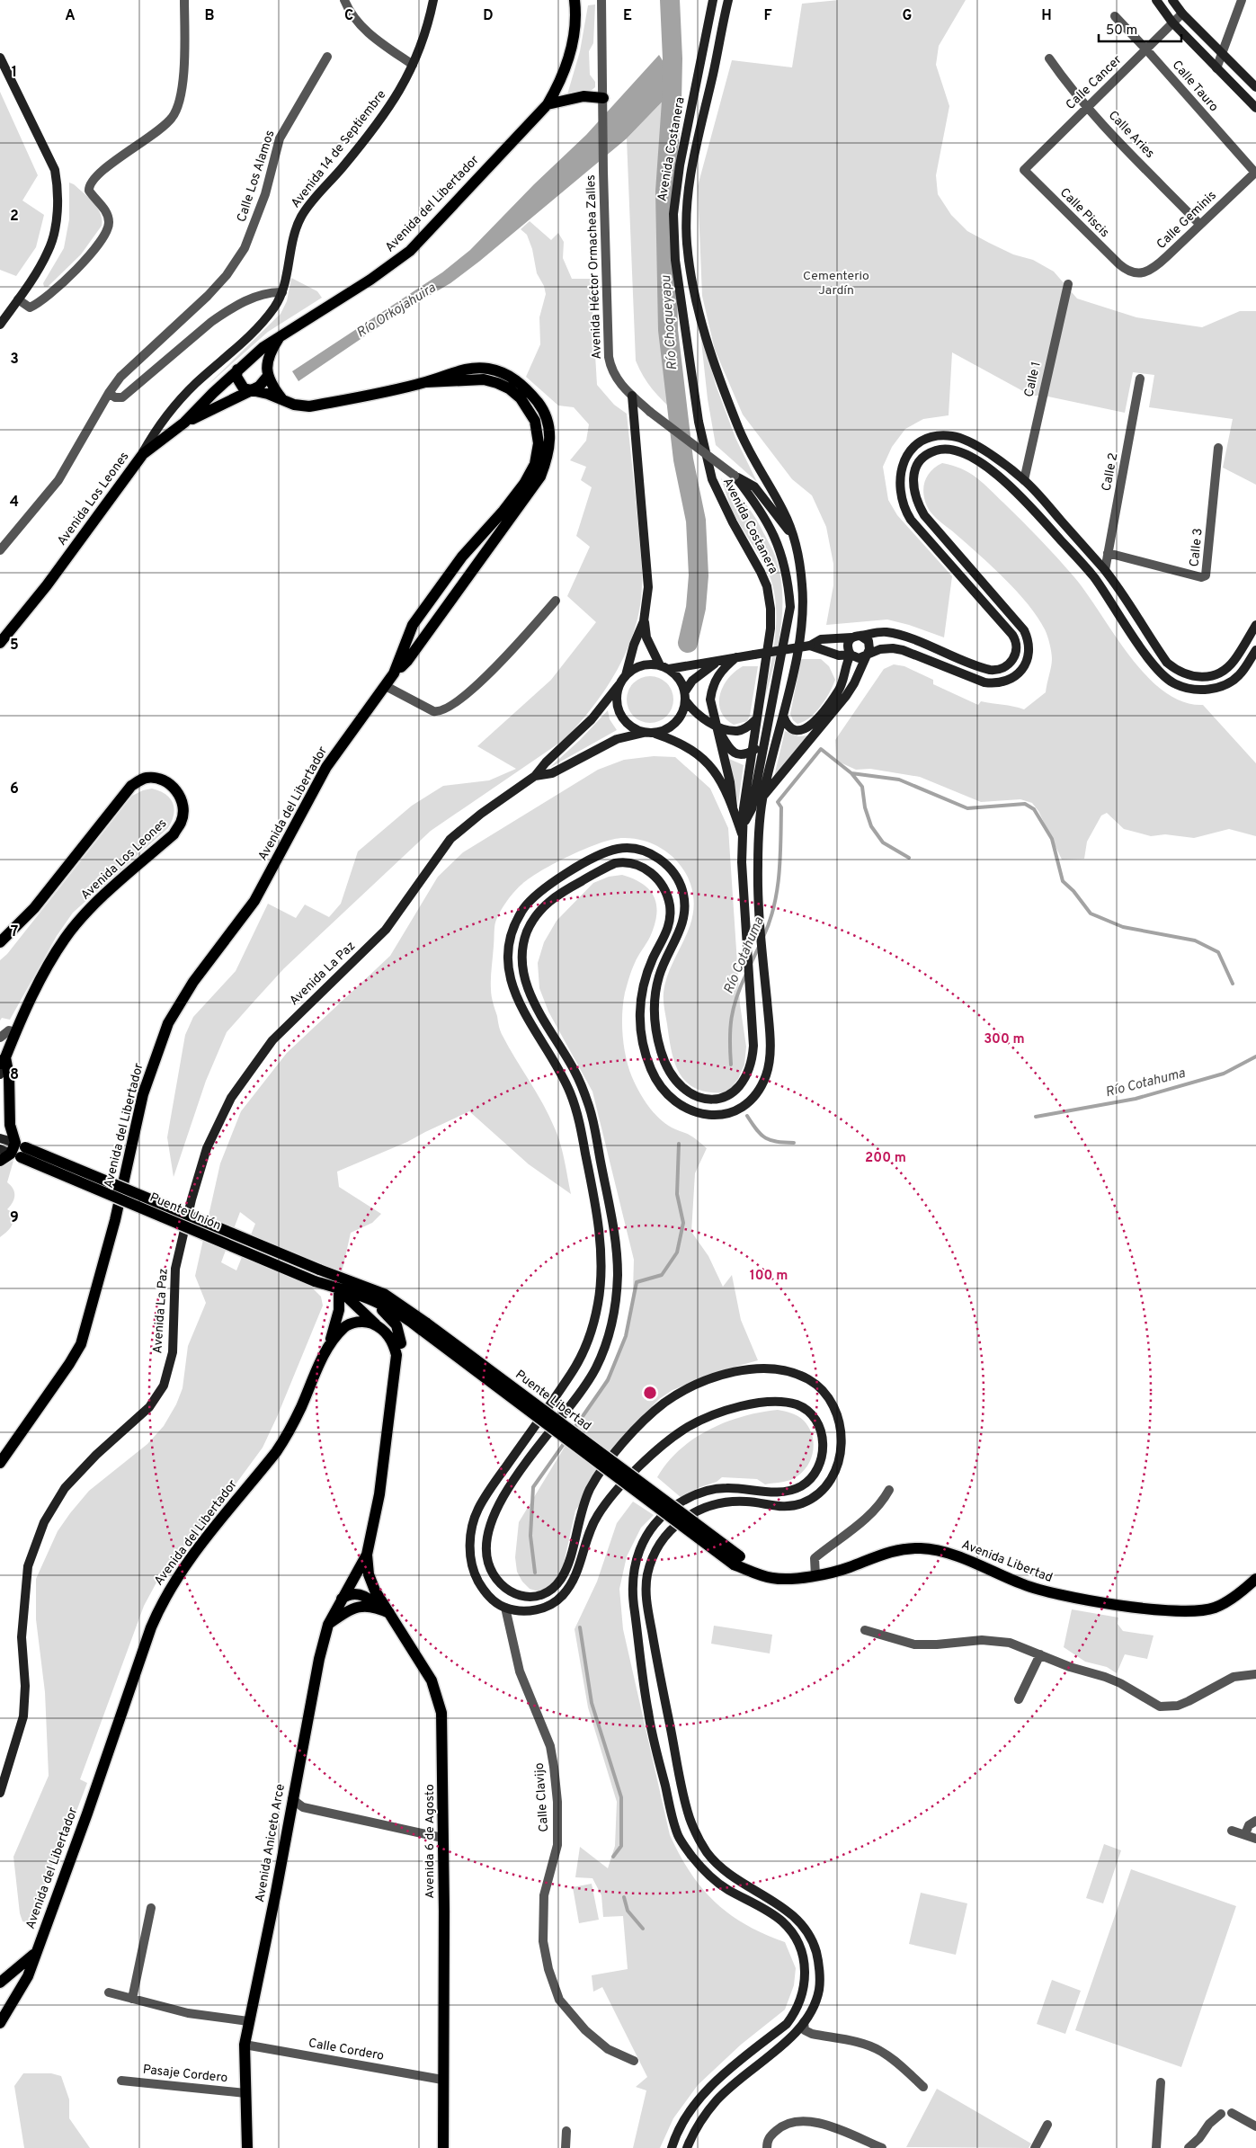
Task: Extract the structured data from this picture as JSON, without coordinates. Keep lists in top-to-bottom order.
{
  "streets": {
    "main road": [
      "Avenida 14 de Septiembre",
      "Avenida Costanera",
      "Avenida del Libertador",
      "Avenida Los Leones",
      "Avenida La Paz",
      "Puente Unión",
      "Puente Libertad",
      "Avenida Libertad",
      "Avenida 6 de Agosto",
      "Avenida Aniceto Arce"
    ],
    "street": [
      "Calle Cancer",
      "Calle Tauro",
      "Calle Aries",
      "Calle Los Alamos",
      "Calle Piscis",
      "Calle Geminis",
      "Avenida Héctor Ormachea Zalles",
      "Calle 1",
      "Calle 2",
      "Calle 3",
      "Calle Clavijo",
      "Calle Cordero",
      "Pasaje Cordero"
    ]
  },
  "crossings": [
    ["Calle Cancer", "Calle Tauro"],
    ["Calle Cancer", "Calle Aries"],
    ["Calle Cancer", "Calle Piscis"],
    ["Calle Tauro", "Calle Geminis"],
    ["Calle Aries", "Calle Geminis"],
    ["Avenida 14 de Septiembre", "Avenida Los Leones"],
    ["Avenida Costanera", "Calle Clavijo"],
    ["Avenida del Libertador", "Avenida Los Leones"],
    ["Calle Piscis", "Calle Geminis"],
    ["Calle 2", "Calle 3"],
    ["Puente Unión", "Puente Libertad"],
    ["Puente Libertad", "Avenida Libertad"],
    ["Avenida 6 de Agosto", "Avenida Aniceto Arce"],
    ["Avenida 6 de Agosto", "Calle Cordero"],
    ["Avenida Aniceto Arce", "Calle Cordero"],
    ["Avenida Aniceto Arce", "Pasaje Cordero"]
  ],
  "water": ["Río Orkojahuira", "Río Choqueyapu", "Río Cotahuma"],
  "parks": ["Cementerio Jardín"],
  "scale_bar": "50 m",
  "grid": {
    "columns": [
      "A",
      "B",
      "C",
      "D",
      "E",
      "F",
      "G",
      "H"
    ],
    "rows": [
      "1",
      "2",
      "3",
      "4",
      "5",
      "6",
      "7",
      "8",
      "9"
    ]
  },
  "rings": ["300 m", "200 m", "100 m"]
}
